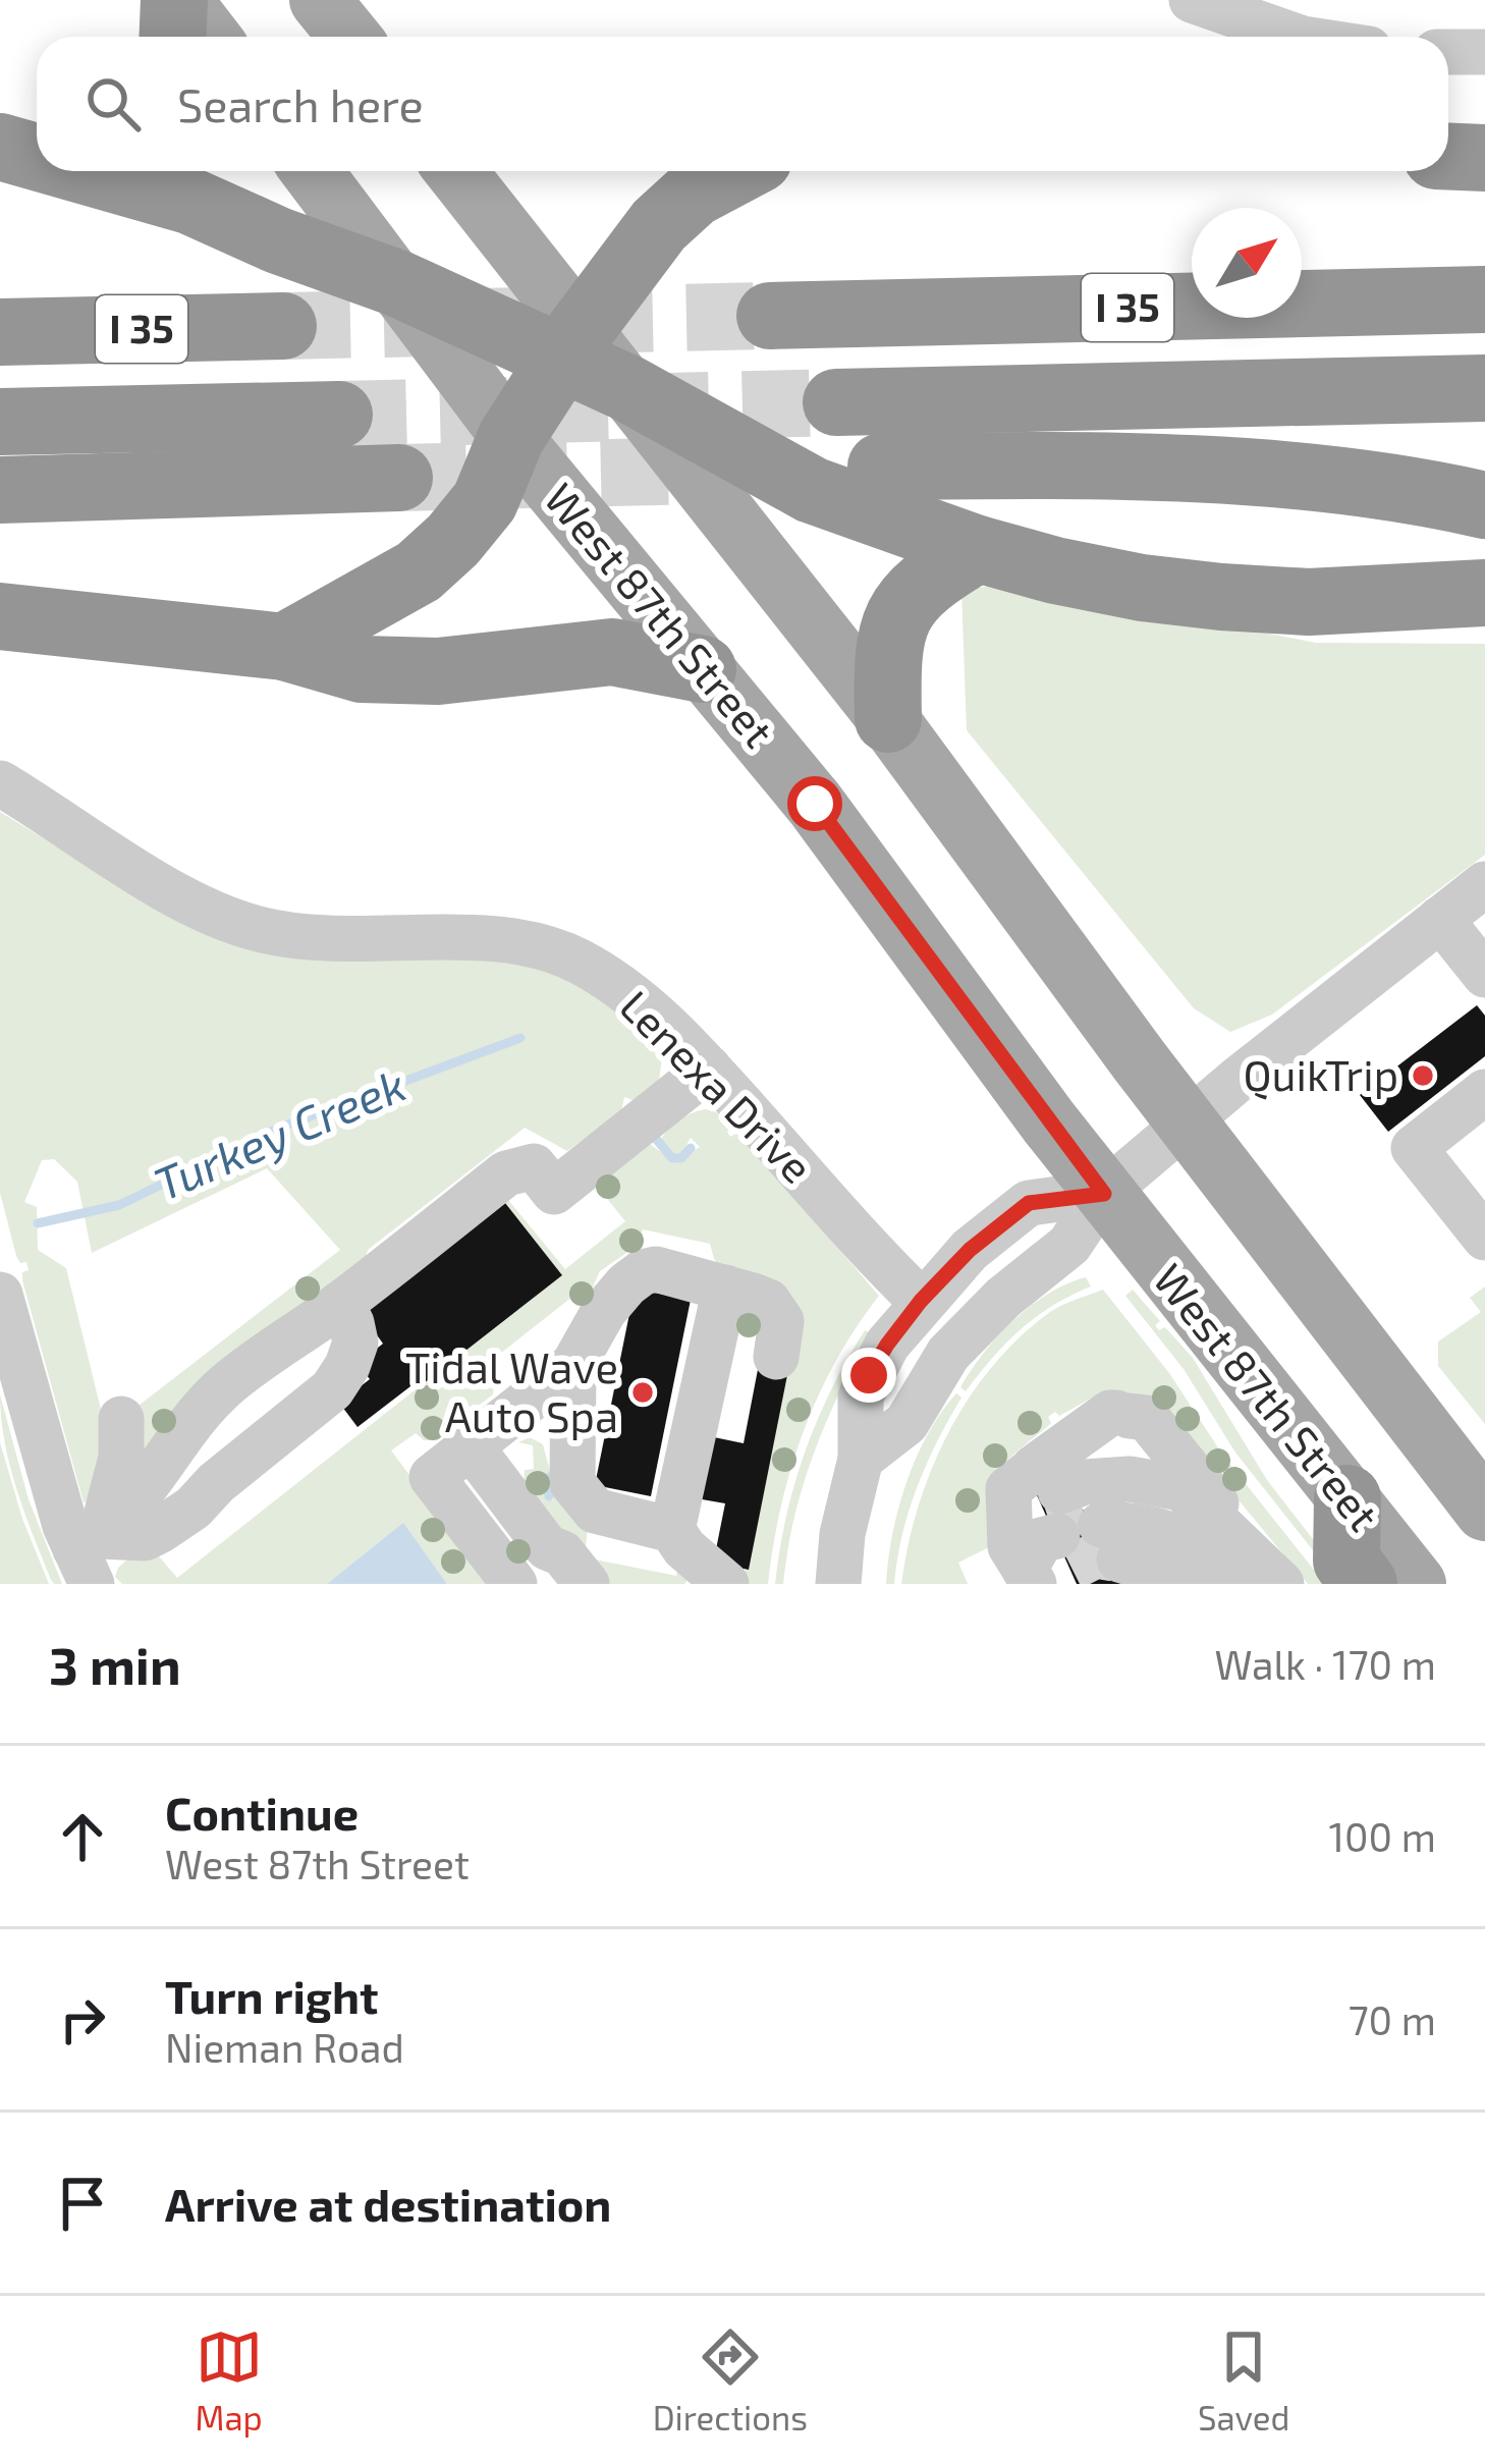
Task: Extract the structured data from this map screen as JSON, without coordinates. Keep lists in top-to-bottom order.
{
  "streets": {
    "highway": ["I 35"],
    "main road": ["West 87th Street"],
    "street": ["Lenexa Drive"]
  },
  "water": ["Turkey Creek"],
  "places": ["QuikTrip", "Tidal Wave Auto Spa"],
  "north": "top right",
  "page": {
    "search": "Search here",
    "heading": ["3 min", "Walk · 170 m"],
    "list": [
      ["Continue", "West 87th Street", "100 m"],
      ["Turn right", "Nieman Road", "70 m"],
      "Arrive at destination"
    ],
    "nav": ["Map", "Directions", "Saved"]
  }
}
